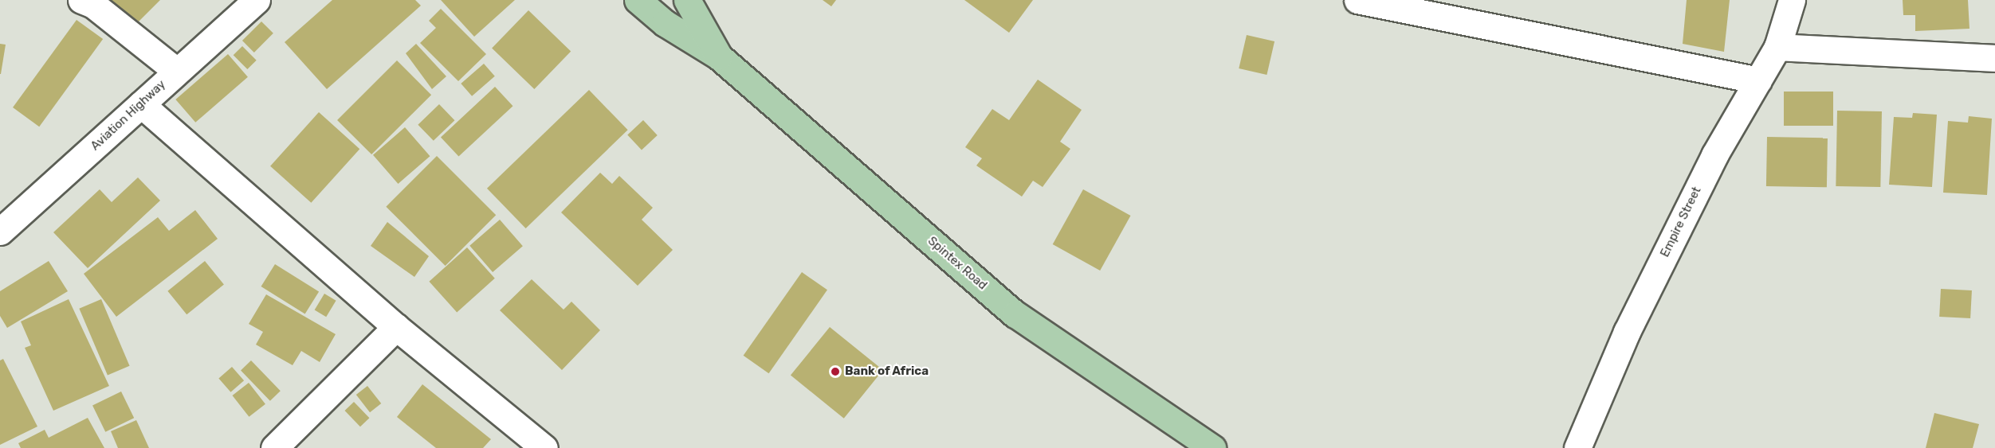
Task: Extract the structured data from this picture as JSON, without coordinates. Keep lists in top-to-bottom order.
{
  "streets": {
    "main road": ["Spintex Road"],
    "street": ["Aviation Highway", "Empire Street"]
  },
  "places": ["Bank of Africa"]
}
